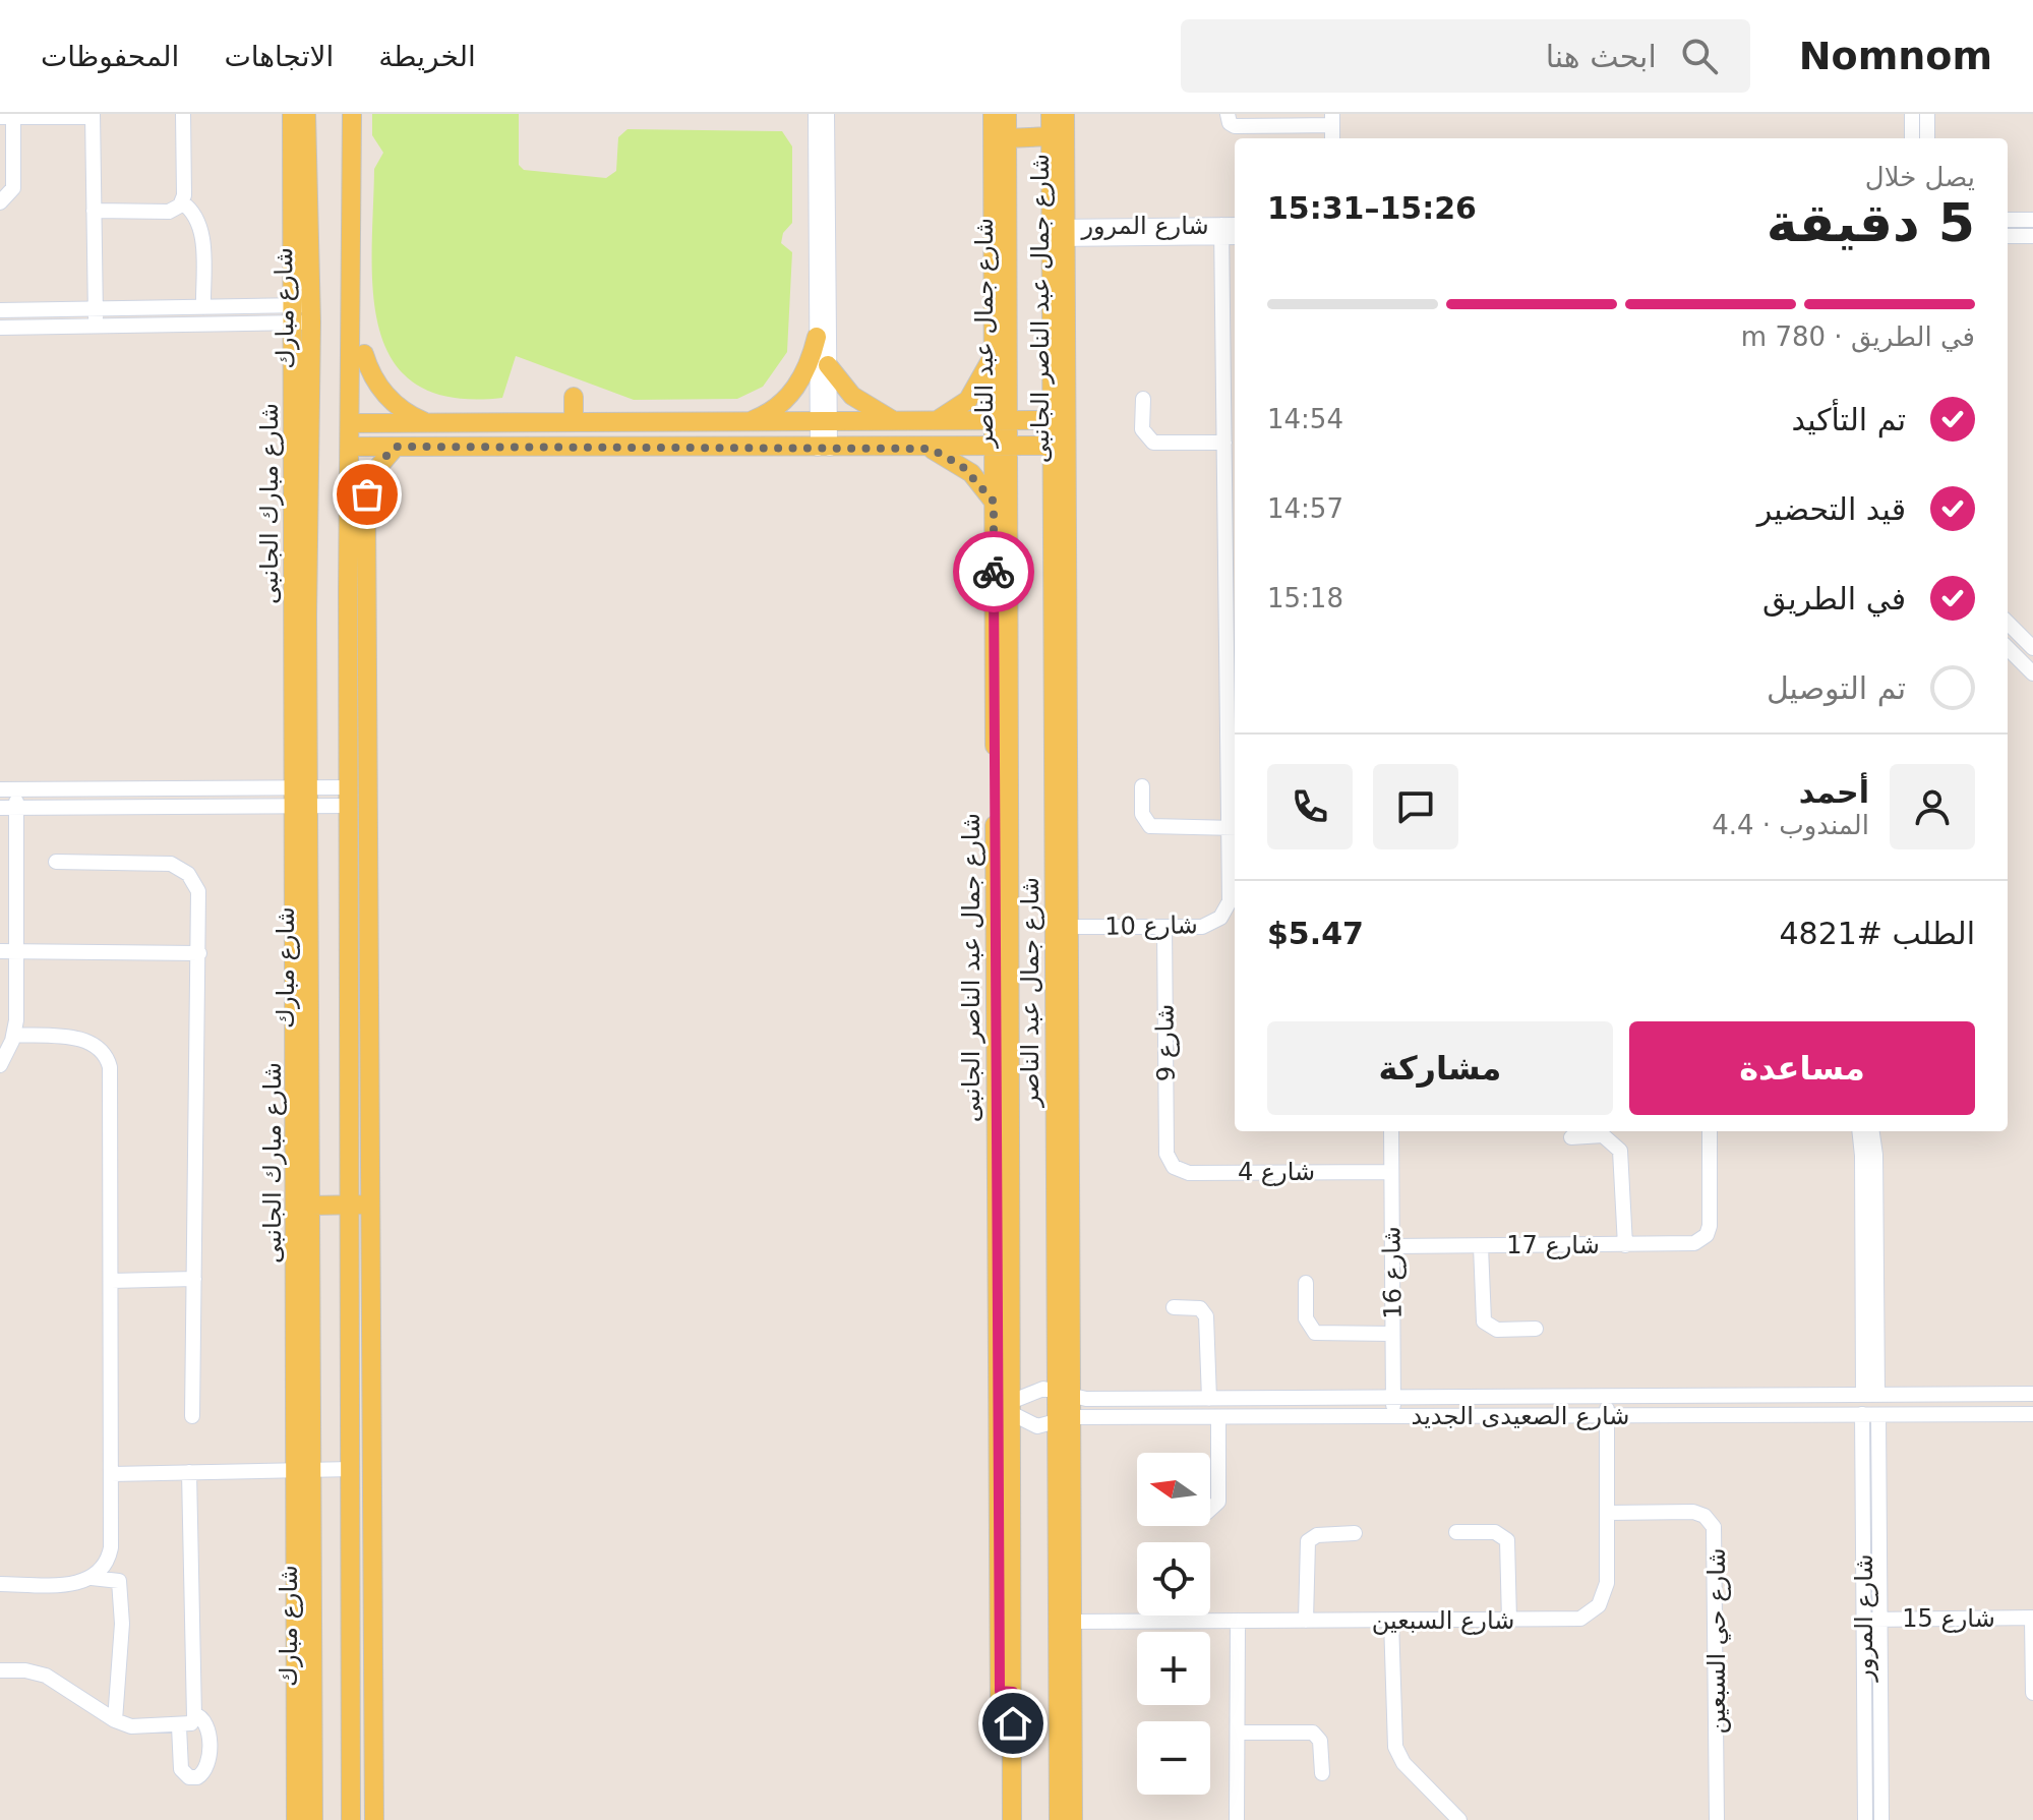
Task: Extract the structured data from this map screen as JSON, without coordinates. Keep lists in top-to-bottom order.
{
  "streets": {
    "main road": [
      "شارع مبارك",
      "شارع جمال عبد الناصر الجانبى",
      "شارع جمال عبد الناصر",
      "شارع مبارك الجانبى"
    ],
    "street": [
      "شارع المرور",
      "شارع 10",
      "شارع 9",
      "شارع 4",
      "شارع 17",
      "شارع 16",
      "شارع الصعيدى الجديد",
      "شارع 15",
      "شارع السبعين",
      "شارع حي السبعين"
    ]
  },
  "crossings": [
    ["شارع المرور", "شارع جمال عبد الناصر الجانبى"],
    ["شارع المرور", "شارع جمال عبد الناصر"],
    ["شارع المرور", "شارع 10"],
    ["شارع المرور", "شارع الصعيدى الجديد"],
    ["شارع المرور", "شارع 15"],
    ["شارع مبارك", "شارع مبارك الجانبى"],
    ["شارع جمال عبد الناصر الجانبى", "شارع جمال عبد الناصر"],
    ["شارع جمال عبد الناصر الجانبى", "شارع 10"],
    ["شارع جمال عبد الناصر الجانبى", "شارع الصعيدى الجديد"],
    ["شارع جمال عبد الناصر الجانبى", "شارع السبعين"],
    ["شارع جمال عبد الناصر", "شارع الصعيدى الجديد"],
    ["شارع 10", "شارع 9"],
    ["شارع 9", "شارع 4"],
    ["شارع 4", "شارع 16"],
    ["شارع 17", "شارع 16"],
    ["شارع 16", "شارع الصعيدى الجديد"],
    ["شارع الصعيدى الجديد", "شارع السبعين"],
    ["شارع السبعين", "شارع حي السبعين"]
  ],
  "north": "left",
  "page": {
    "header": "Nomnom",
    "search": "ابحث هنا",
    "nav": ["الخريطة", "الاتجاهات", "المحفوظات"],
    "heading": ["5 دقيقة", "يصل خلال", "15:26–15:31"],
    "panel": [
      "أحمد",
      "المندوب · 4.4",
      "الطلب #4821",
      "$5.47"
    ],
    "bar": "في الطريق · 780 m",
    "list": [
      ["تم التأكيد", "14:54"],
      ["قيد التحضير", "14:57"],
      ["في الطريق", "15:18"],
      "تم التوصيل"
    ],
    "buttons": ["مساعدة", "مشاركة"],
    "map_buttons": ["+", "−"]
  }
}
